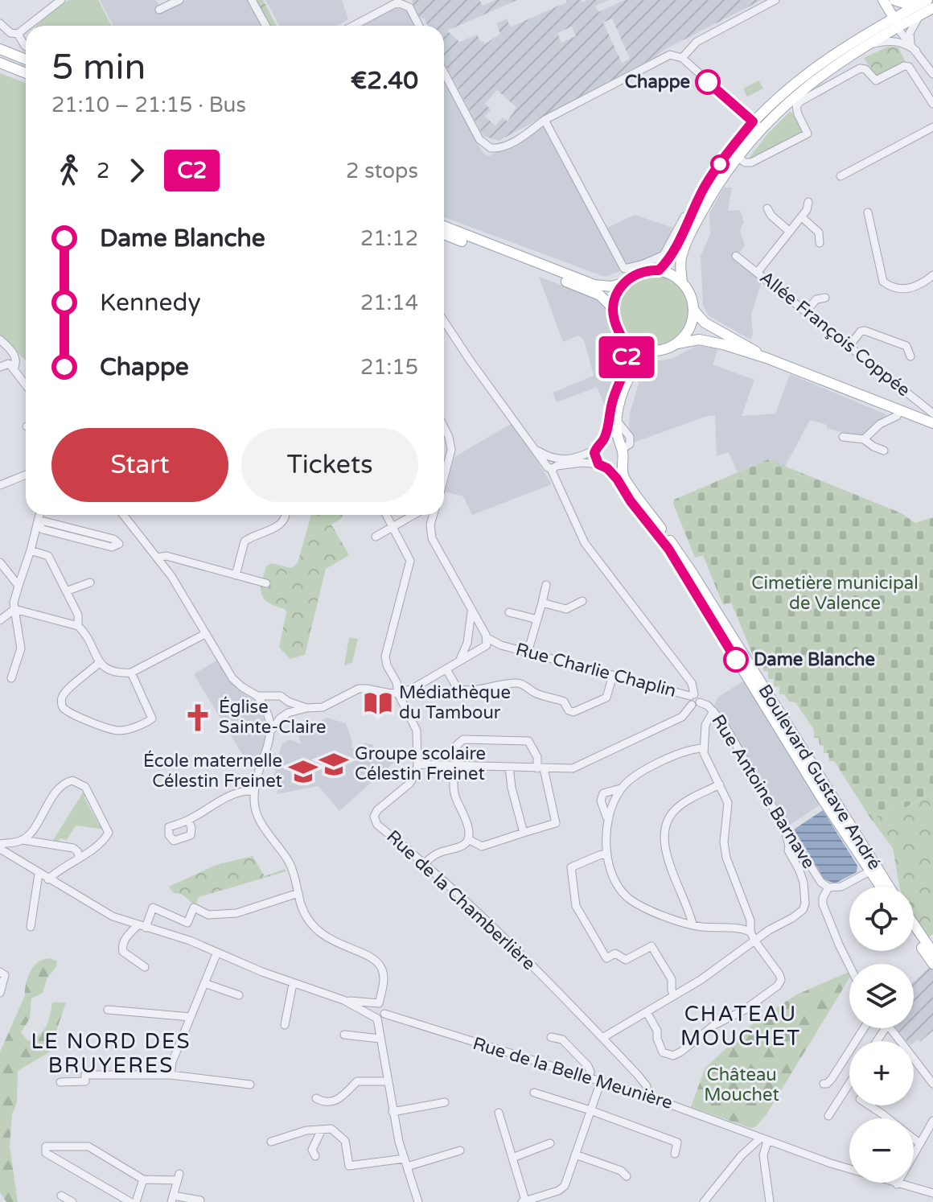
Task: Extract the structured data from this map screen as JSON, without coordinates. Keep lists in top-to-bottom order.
{
  "streets": {
    "main road": ["Boulevard Gustave André"],
    "street": [
      "Allée François Coppée",
      "Rue Charlie Chaplin",
      "Rue Antoine Barnave",
      "Rue de la Chamberlière",
      "Rue de la Belle Meunière"
    ]
  },
  "crossings": [
    ["Rue de la Chamberlière", "Rue de la Belle Meunière"]
  ],
  "districts": ["CHATEAU MOUCHET", "LE NORD DES BRUYERES"],
  "parks": ["Cimetière municipal de Valence", "Château Mouchet"],
  "places": {
    "other": ["Chappe", "Dame Blanche"],
    "library": ["Médiathèque du Tambour"],
    "church": ["Église Sainte-Claire"],
    "school or university": ["Groupe scolaire Célestin Freinet", "École maternelle Célestin Freinet"]
  },
  "lines": ["bus line C2"],
  "page": {
    "on_map": "C2",
    "heading": ["5 min", "21:10 – 21:15 · Bus", "€2.40"],
    "legs": ["2", "C2", "2 stops"],
    "list": [
      {
        "name": "Dame Blanche",
        "value": "21:12"
      },
      {
        "name": "Kennedy",
        "value": "21:14"
      },
      {
        "name": "Chappe",
        "value": "21:15"
      }
    ],
    "buttons": ["Start", "Tickets"],
    "map_buttons": ["+", "−"]
  }
}
